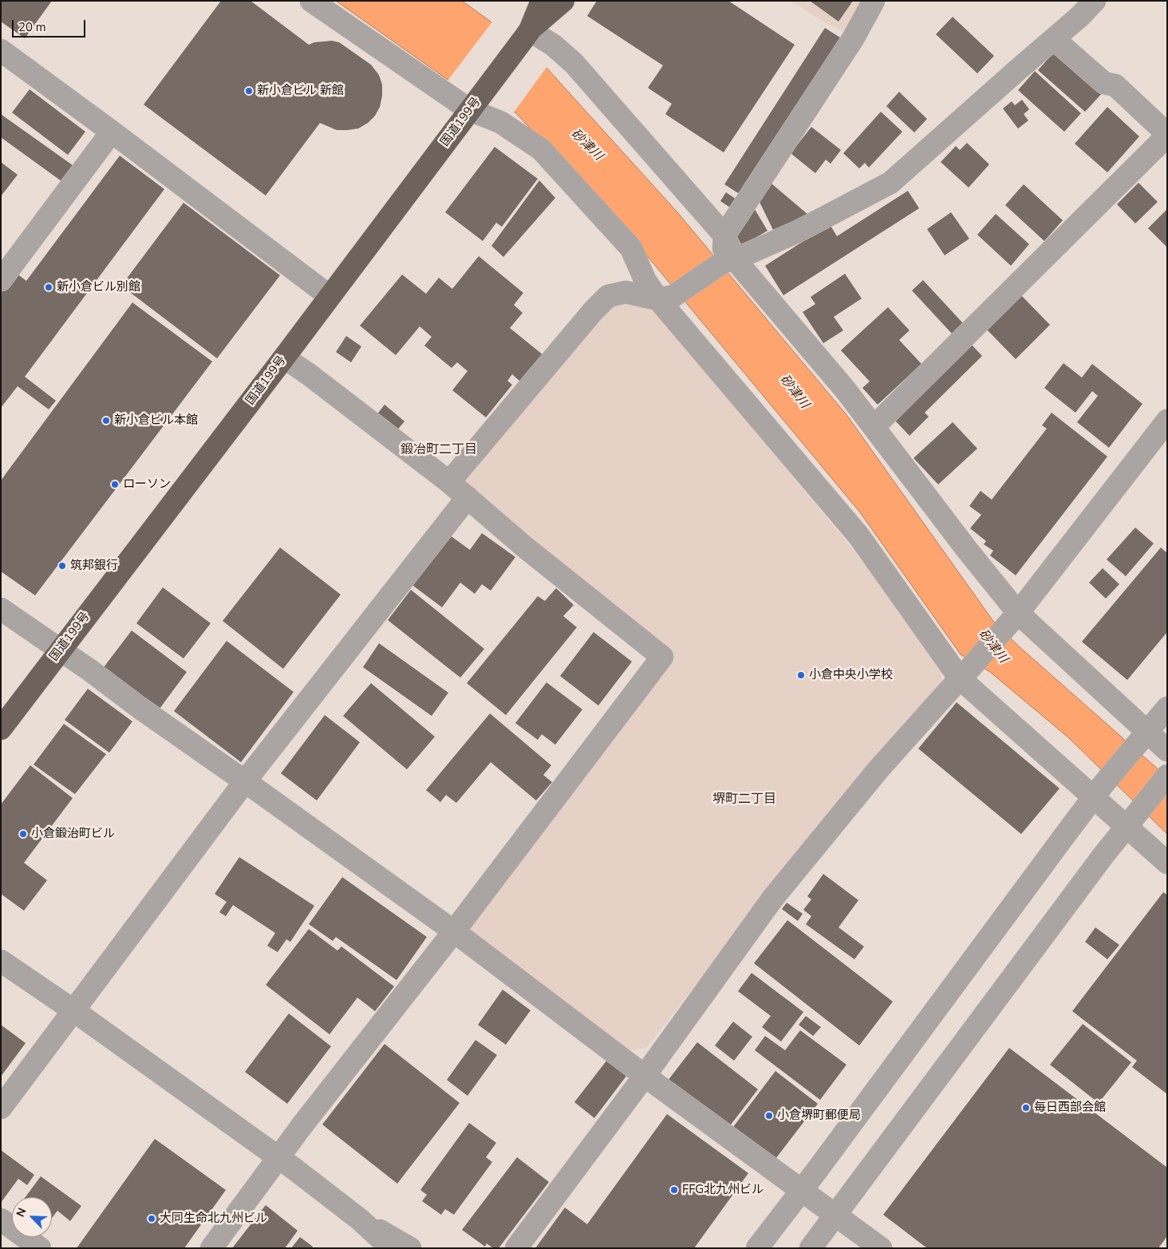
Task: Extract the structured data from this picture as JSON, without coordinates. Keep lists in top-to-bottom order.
{
  "streets": {
    "highway": ["国道199号"]
  },
  "districts": ["鍛冶町二丁目", "堺町二丁目"],
  "water": ["砂津川"],
  "places": [
    "新小倉ビル 新館",
    "新小倉ビル別館",
    "新小倉ビル本館",
    "ローソン",
    "筑邦銀行",
    "小倉中央小学校",
    "小倉鍛治町ビル",
    "毎日西部会館",
    "小倉堺町郵便局",
    "FFG北九州ビル",
    "大同生命北九州ビル"
  ],
  "scale_bar": "20 m",
  "north": "top left"
}
